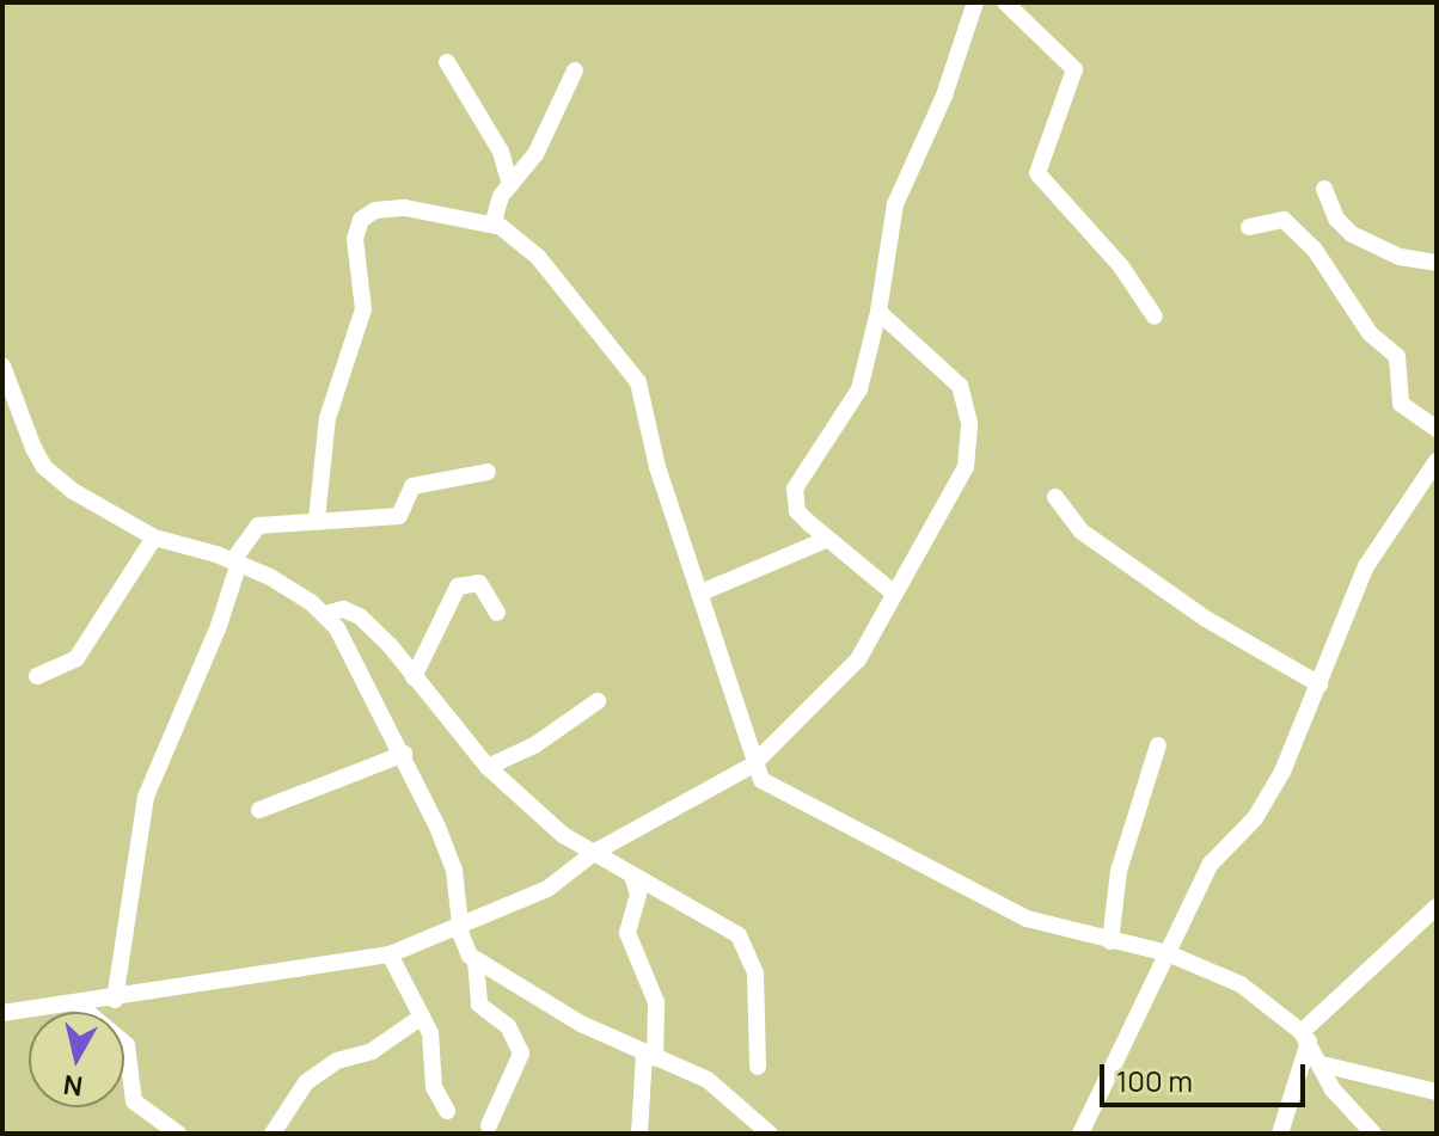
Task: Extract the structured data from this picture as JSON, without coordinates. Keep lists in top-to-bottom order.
{
  "scale_bar": "100 m",
  "north": "bottom"
}
